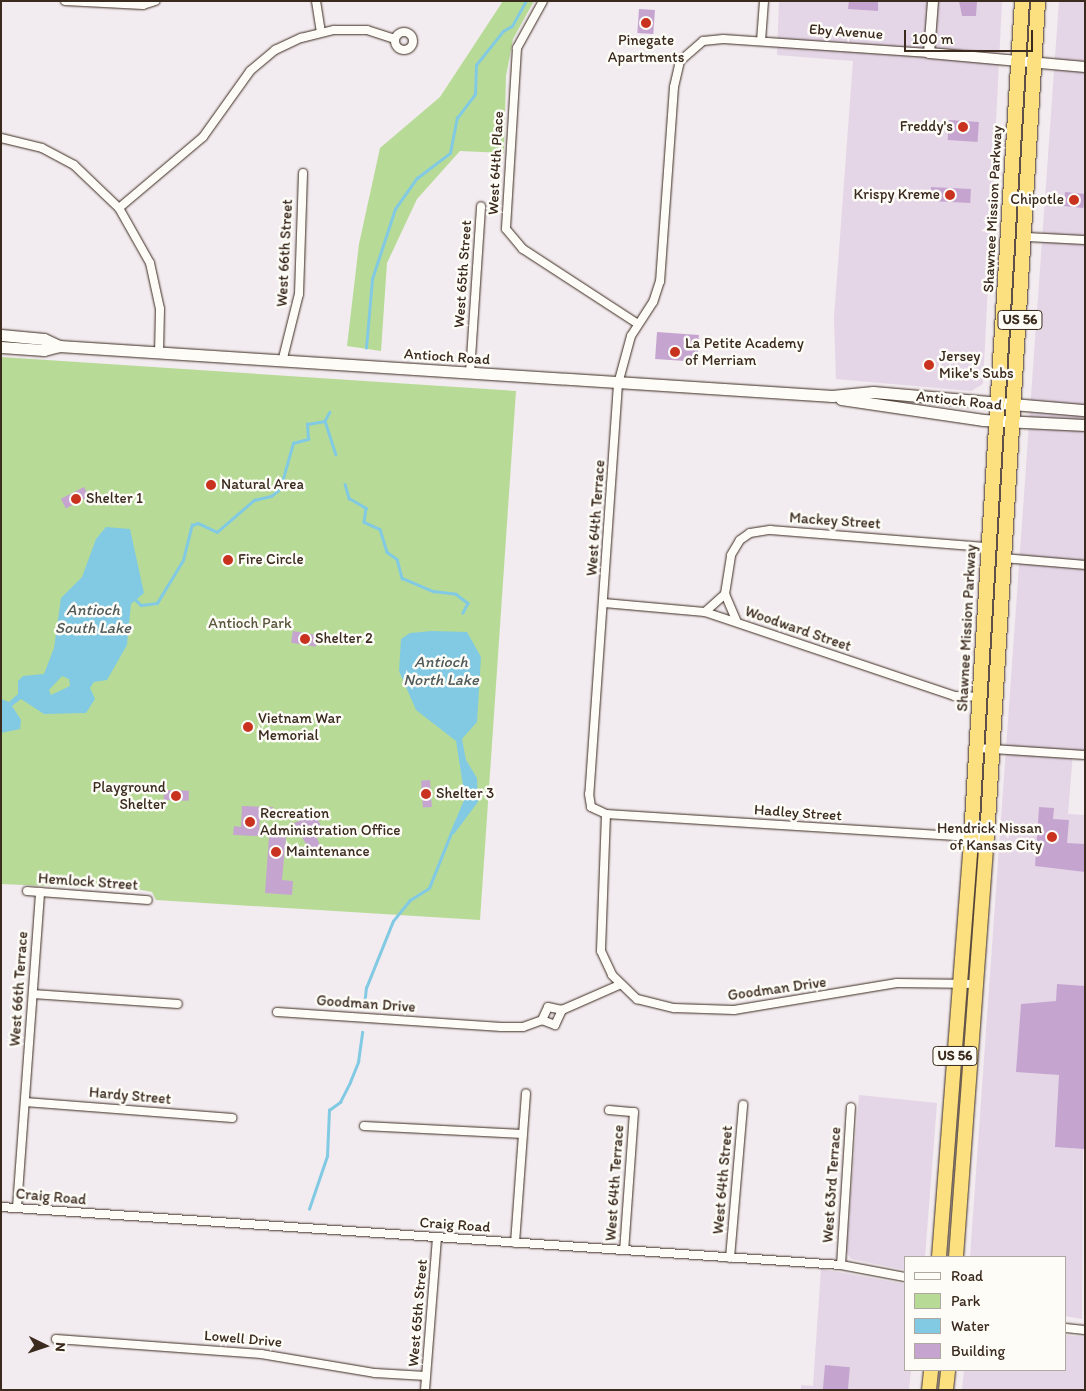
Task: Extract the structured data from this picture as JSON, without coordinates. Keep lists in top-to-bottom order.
{
  "streets": {
    "highway": ["Shawnee Mission Parkway", "US 56"],
    "main road": ["Antioch Road"],
    "street": [
      "Eby Avenue",
      "West 64th Place",
      "West 66th Street",
      "West 65th Street",
      "West 64th Terrace",
      "Mackey Street",
      "Woodward Street",
      "Hadley Street",
      "Hemlock Street",
      "West 66th Terrace",
      "Goodman Drive",
      "Hardy Street",
      "West 64th Street",
      "West 63rd Terrace",
      "Craig Road",
      "Lowell Drive"
    ]
  },
  "crossings": [
    ["Eby Avenue", "Shawnee Mission Parkway"],
    ["Eby Avenue", "US 56"],
    ["Eby Avenue", "West 64th Terrace"],
    ["West 64th Place", "West 64th Terrace"],
    ["Shawnee Mission Parkway", "Antioch Road"],
    ["Shawnee Mission Parkway", "Mackey Street"],
    ["Shawnee Mission Parkway", "Woodward Street"],
    ["Shawnee Mission Parkway", "Hadley Street"],
    ["Shawnee Mission Parkway", "Goodman Drive"],
    ["West 66th Street", "Antioch Road"],
    ["West 65th Street", "Antioch Road"],
    ["West 65th Street", "Craig Road"],
    ["West 65th Street", "Lowell Drive"],
    ["US 56", "Antioch Road"],
    ["US 56", "Hadley Street"],
    ["US 56", "Goodman Drive"],
    ["Antioch Road", "West 64th Terrace"],
    ["West 64th Terrace", "Woodward Street"],
    ["West 64th Terrace", "Hadley Street"],
    ["West 64th Terrace", "Craig Road"],
    ["Hemlock Street", "West 66th Terrace"],
    ["West 66th Terrace", "Hardy Street"],
    ["West 66th Terrace", "Craig Road"],
    ["West 64th Street", "Craig Road"],
    ["West 63rd Terrace", "Craig Road"]
  ],
  "water": ["Antioch South Lake", "Antioch North Lake"],
  "parks": ["Antioch Park"],
  "places": [
    "Pinegate Apartments",
    "Freddy's",
    "Krispy Kreme",
    "Chipotle",
    "La Petite Academy of Merriam",
    "Jersey Mike's Subs",
    "Natural Area",
    "Shelter 1",
    "Fire Circle",
    "Shelter 2",
    "Vietnam War Memorial",
    "Shelter 3",
    "Playground Shelter",
    "Recreation Administration Office",
    "Hendrick Nissan of Kansas City",
    "Maintenance"
  ],
  "legend": [
    "Road",
    "Park",
    "Water",
    "Building"
  ],
  "scale_bar": "100 m",
  "north": "right"
}
